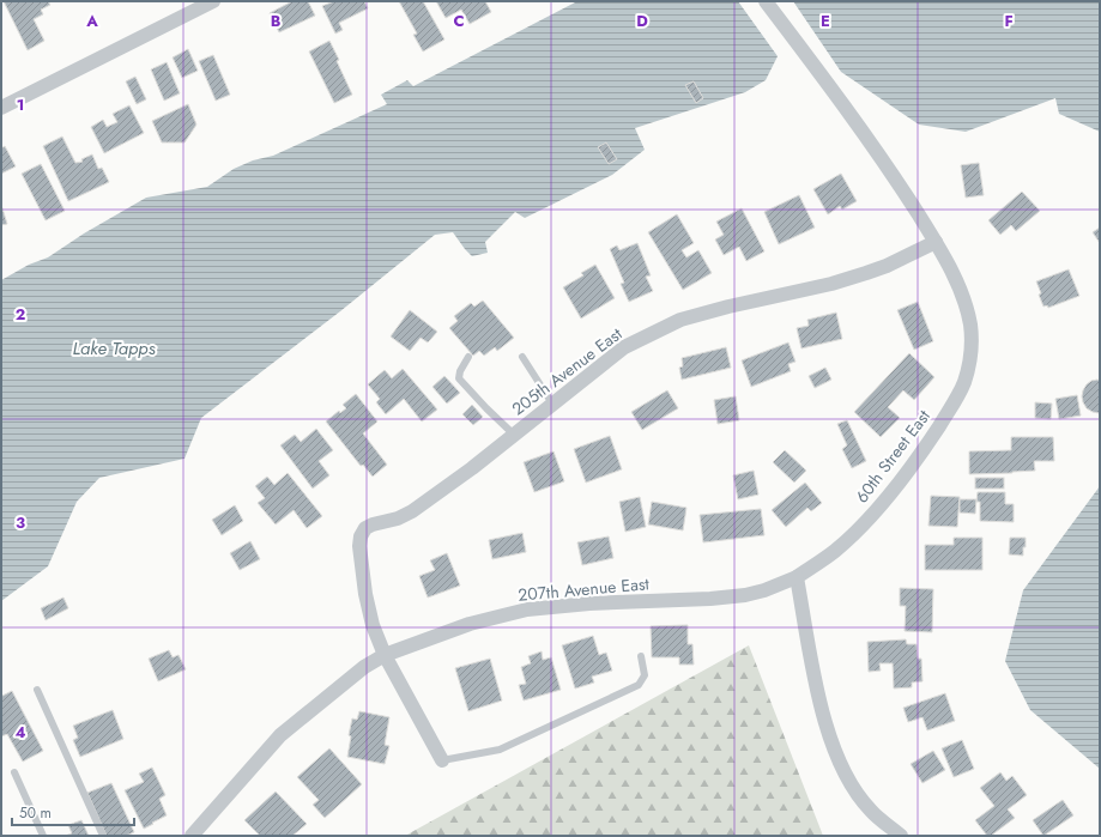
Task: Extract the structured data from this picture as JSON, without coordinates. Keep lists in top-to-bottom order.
{
  "streets": {
    "street": ["205th Avenue East", "60th Street East", "207th Avenue East"]
  },
  "crossings": [
    ["205th Avenue East", "60th Street East"],
    ["205th Avenue East", "207th Avenue East"],
    ["60th Street East", "207th Avenue East"]
  ],
  "water": ["Lake Tapps"],
  "scale_bar": "50 m",
  "grid": {
    "columns": [
      "A",
      "B",
      "C",
      "D",
      "E",
      "F"
    ],
    "rows": [
      "1",
      "2",
      "3",
      "4"
    ]
  }
}
